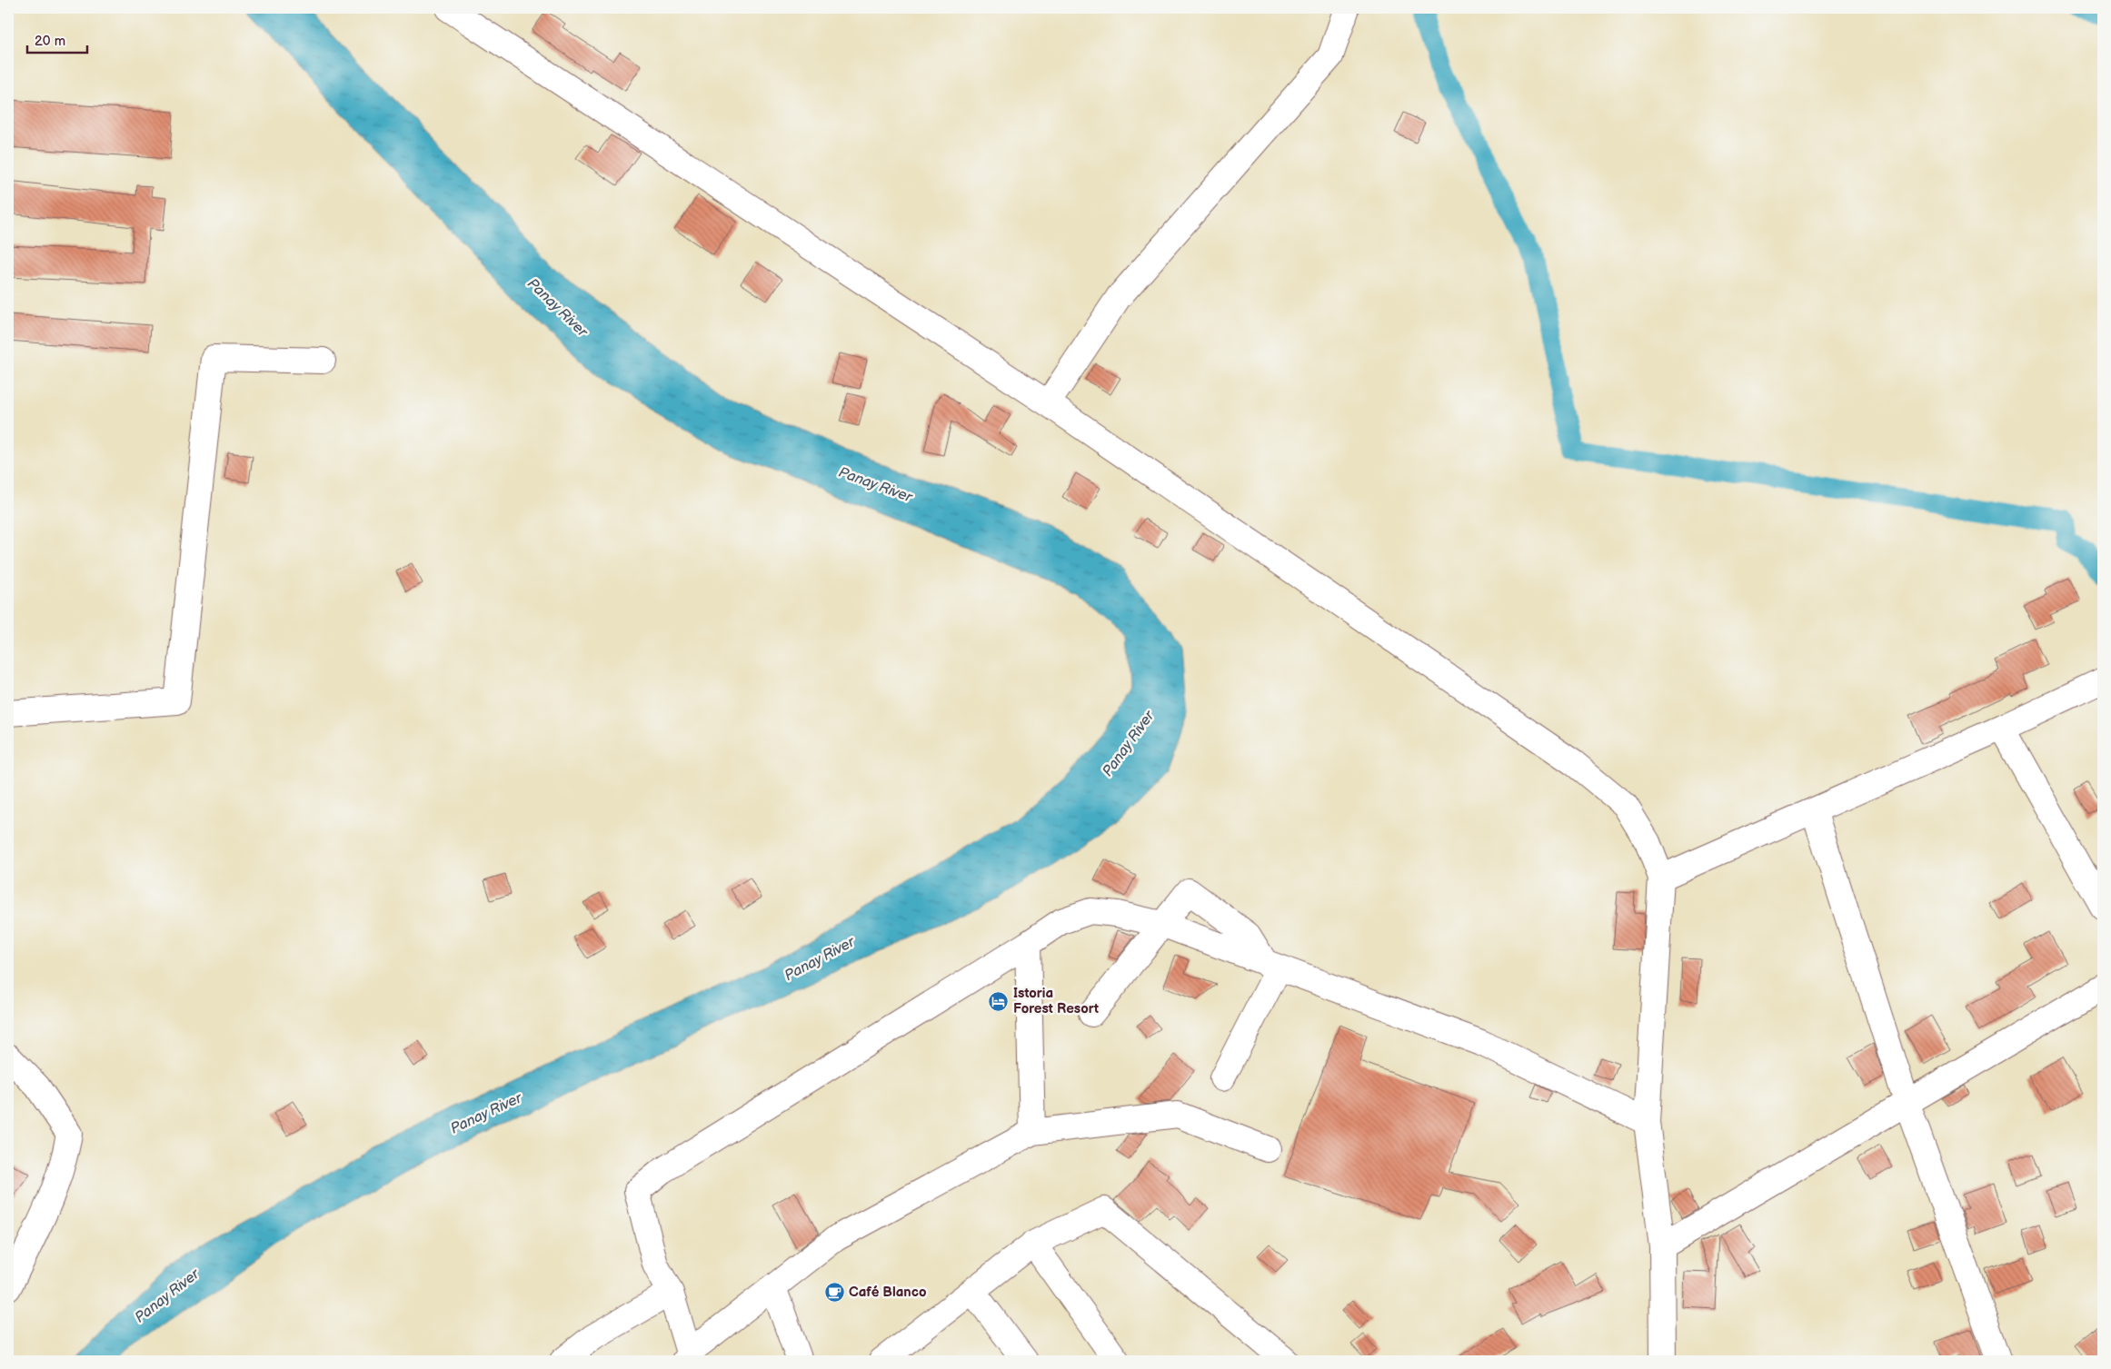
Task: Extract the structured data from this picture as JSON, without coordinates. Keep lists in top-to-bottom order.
{
  "water": ["Panay River"],
  "places": {
    "hotel": ["Istoria Forest Resort"],
    "cafe": ["Café Blanco"]
  },
  "scale_bar": "20 m"
}
